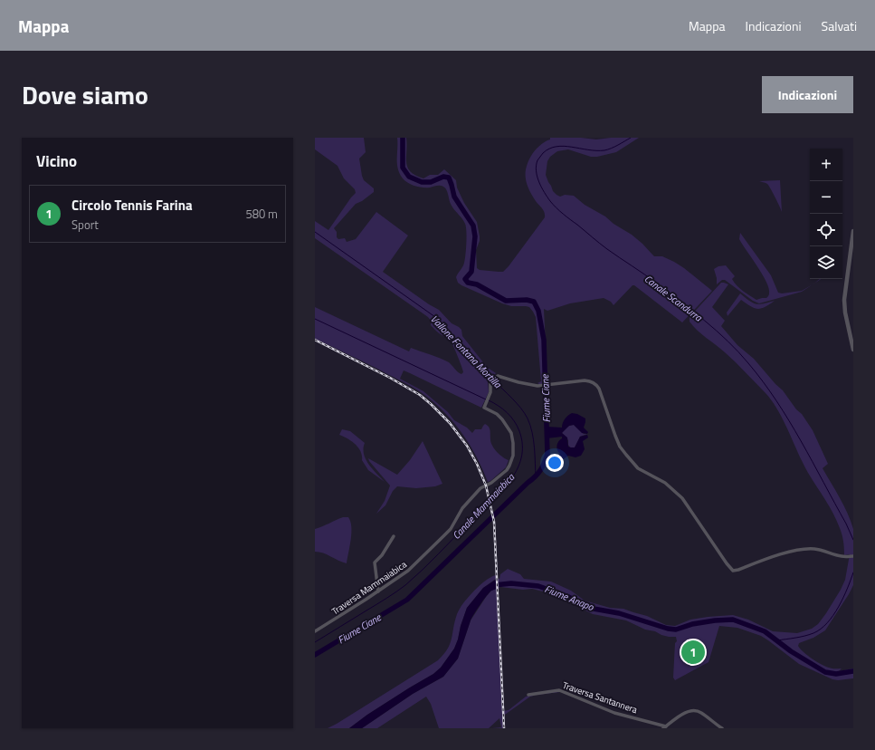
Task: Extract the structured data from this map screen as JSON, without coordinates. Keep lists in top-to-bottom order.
{
  "streets": {
    "street": ["Traversa Mammaiabica", "Traversa Santannera"]
  },
  "water": [
    "Canale Scandurra",
    "Vallone Fontana Mortilla",
    "Fiume Ciane",
    "Canale Mammaiabica",
    "Fiume Anapo"
  ],
  "page": {
    "header": "Mappa",
    "nav": ["Mappa", "Indicazioni", "Salvati"],
    "title": "Dove siamo",
    "buttons": "Indicazioni",
    "heading": "Vicino",
    "map_buttons": ["+", "−"],
    "list": [
      {
        "mark": "1",
        "name": "Circolo Tennis Farina",
        "note": "Sport",
        "value": "580 m"
      }
    ],
    "pins": "1"
  }
}
